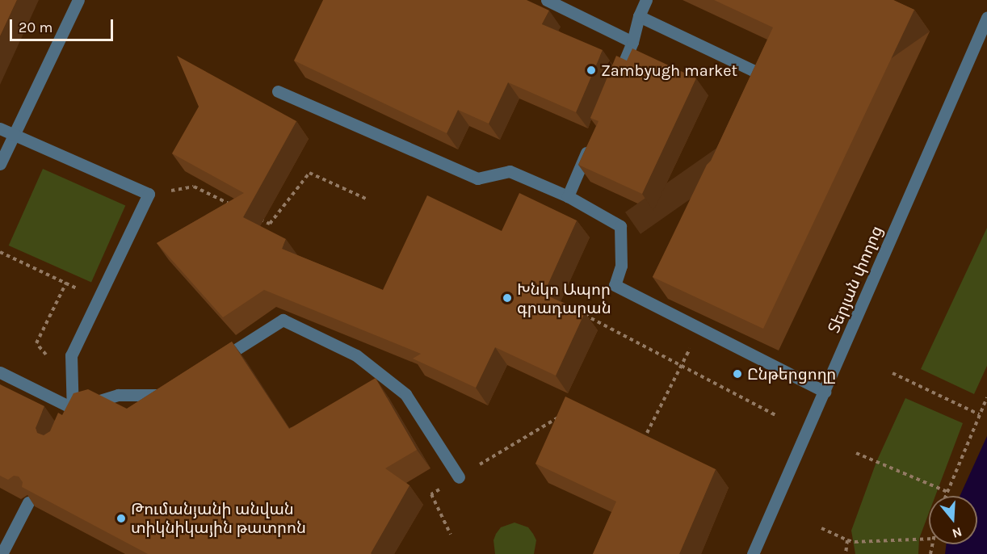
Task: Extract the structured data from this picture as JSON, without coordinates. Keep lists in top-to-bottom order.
{
  "streets": {
    "street": ["Տերյան փողոց"]
  },
  "places": [
    "Zambyugh market",
    "Խնկո Ապոր գրադարան",
    "Ընթերցողը",
    "Թումանյանի անվան տիկնիկային թատրոն"
  ],
  "scale_bar": "20 m",
  "north": "bottom"
}
